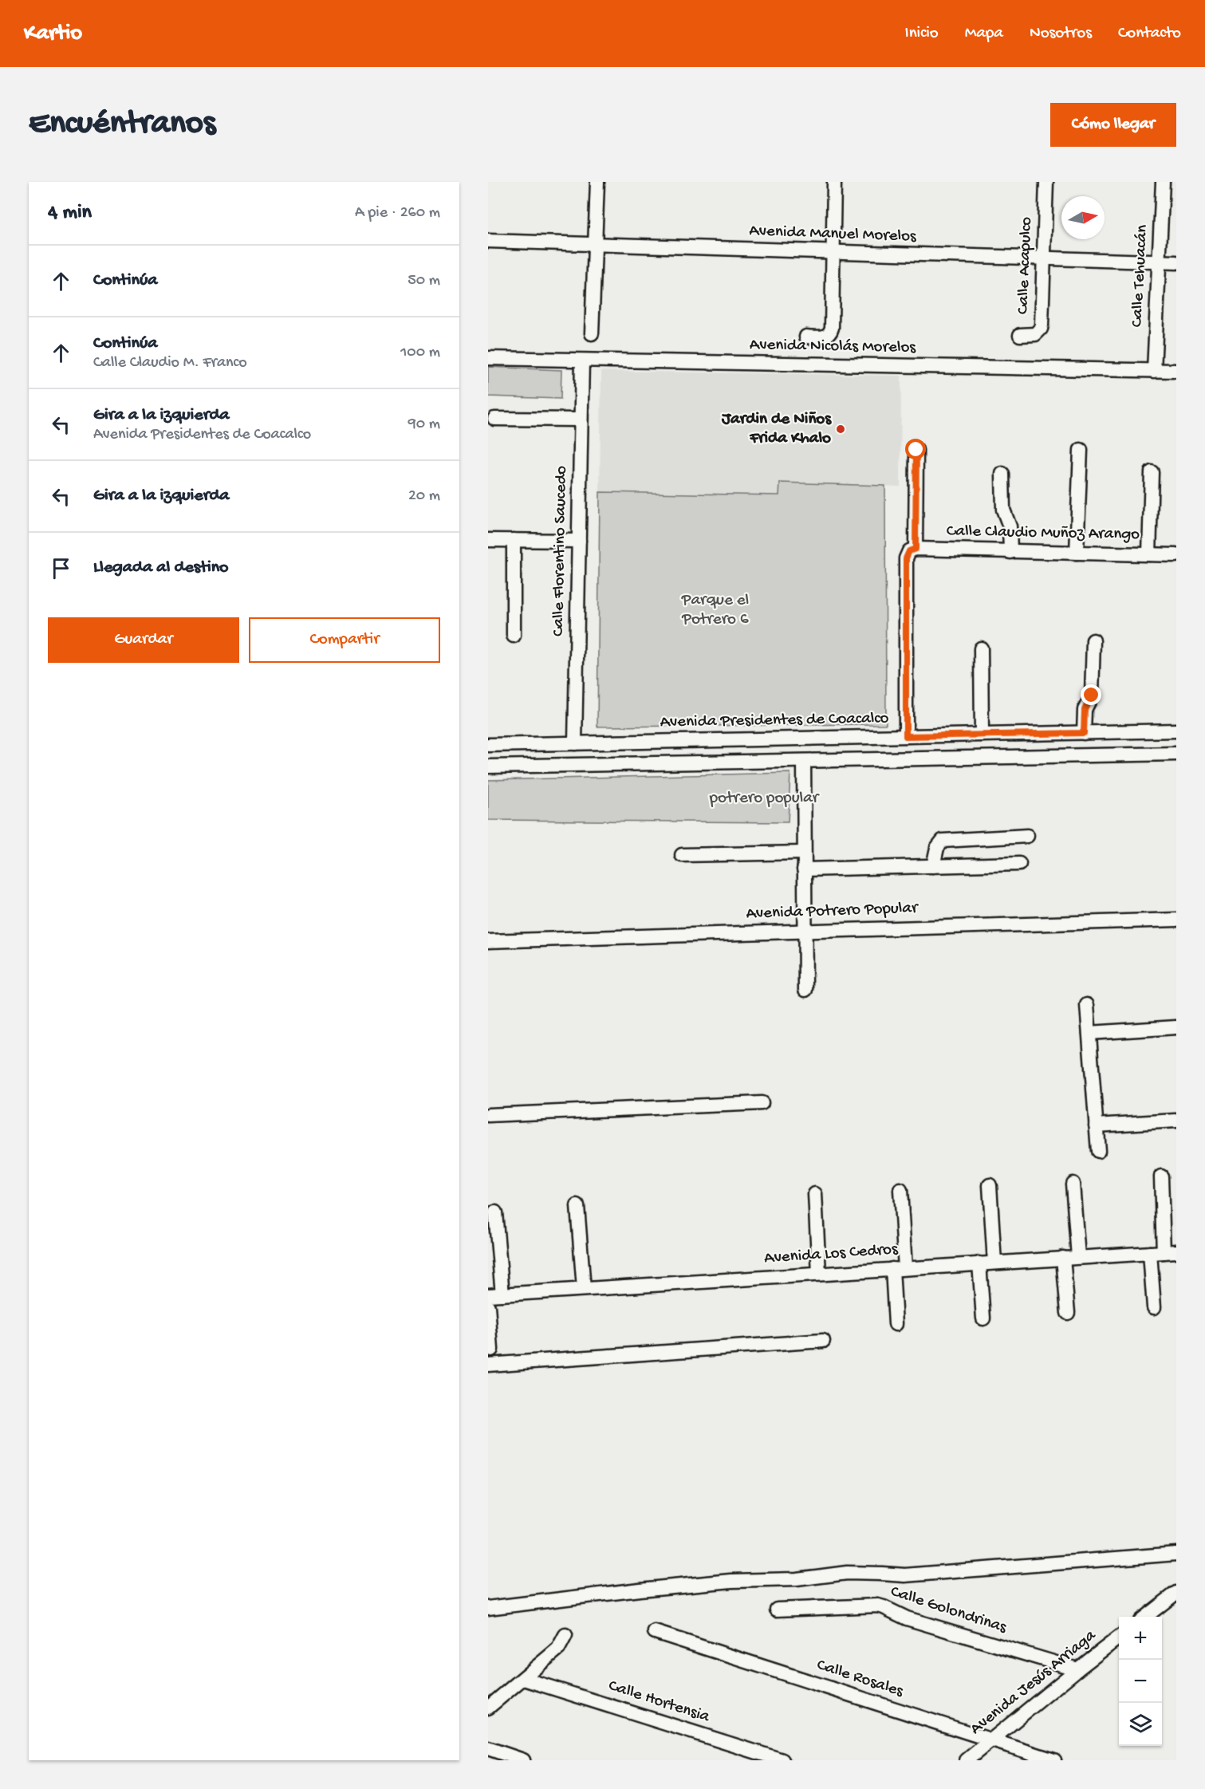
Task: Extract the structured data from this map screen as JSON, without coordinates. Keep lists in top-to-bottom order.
{
  "streets": {
    "street": [
      "Avenida Manuel Morelos",
      "Calle Acapulco",
      "Calle Tehuacán",
      "Avenida Nicolás Morelos",
      "Calle Claudio Muñoz Arango",
      "Calle Florentino Saucedo",
      "Avenida Presidentes de Coacalco",
      "Avenida Potrero Popular",
      "Avenida Los Cedros",
      "Calle Golondrinas",
      "Calle Rosales",
      "Avenida Jesús Arriaga",
      "Calle Hortensia"
    ]
  },
  "crossings": [
    ["Avenida Manuel Morelos", "Calle Acapulco"],
    ["Avenida Manuel Morelos", "Calle Tehuacán"],
    ["Calle Tehuacán", "Avenida Nicolás Morelos"],
    ["Avenida Nicolás Morelos", "Calle Florentino Saucedo"],
    ["Calle Florentino Saucedo", "Avenida Presidentes de Coacalco"],
    ["Calle Golondrinas", "Avenida Jesús Arriaga"],
    ["Calle Rosales", "Avenida Jesús Arriaga"]
  ],
  "parks": ["Parque el Potrero 6", "potrero popular"],
  "places": ["Jardin de Niños Frida Khalo"],
  "north": "right",
  "page": {
    "header": "Kartio",
    "nav": [
      "Inicio",
      "Mapa",
      "Nosotros",
      "Contacto"
    ],
    "buttons": [
      "Cómo llegar",
      ["Guardar", "Compartir"]
    ],
    "title": "Encuéntranos",
    "heading": ["4 min", "A pie · 260 m"],
    "list": [
      ["Continúa", "50 m"],
      ["Continúa", "Calle Claudio M. Franco", "100 m"],
      ["Gira a la izquierda", "Avenida Presidentes de Coacalco", "90 m"],
      ["Gira a la izquierda", "20 m"],
      "Llegada al destino"
    ],
    "map_buttons": ["+", "−"]
  }
}
